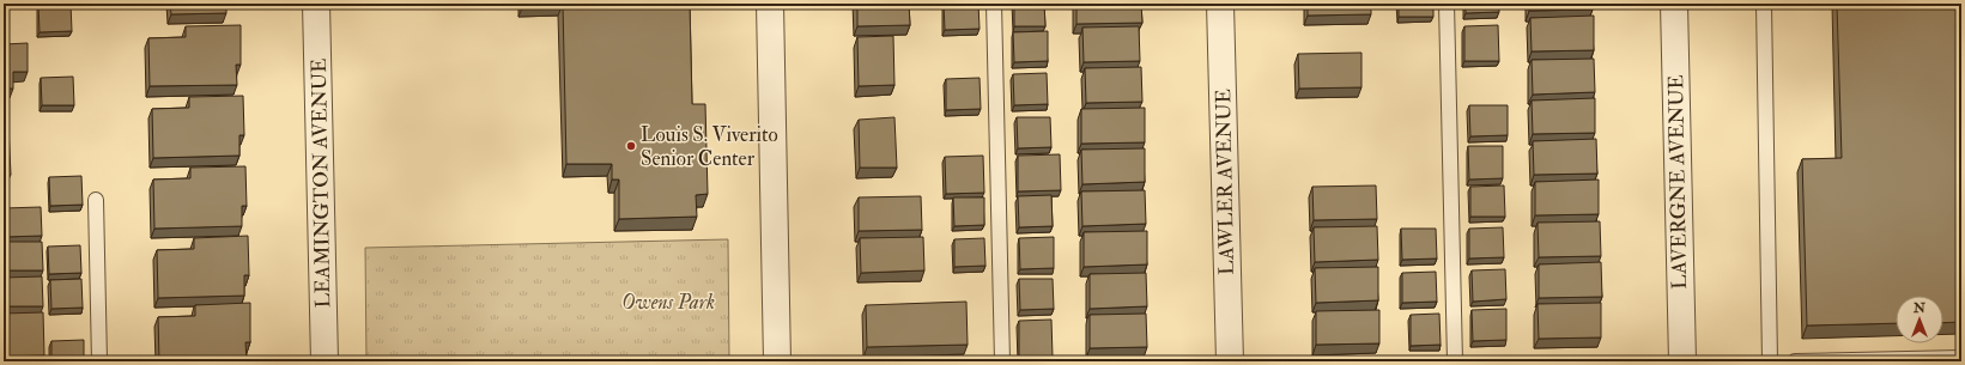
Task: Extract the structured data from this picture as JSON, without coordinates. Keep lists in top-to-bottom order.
{
  "streets": {
    "street": ["LAWLER AVENUE", "LAVERGNE AVENUE", "LEAMINGTON AVENUE"]
  },
  "parks": ["Owens Park"],
  "places": ["Louis S. Viverito Senior Center"],
  "north": "top"
}
